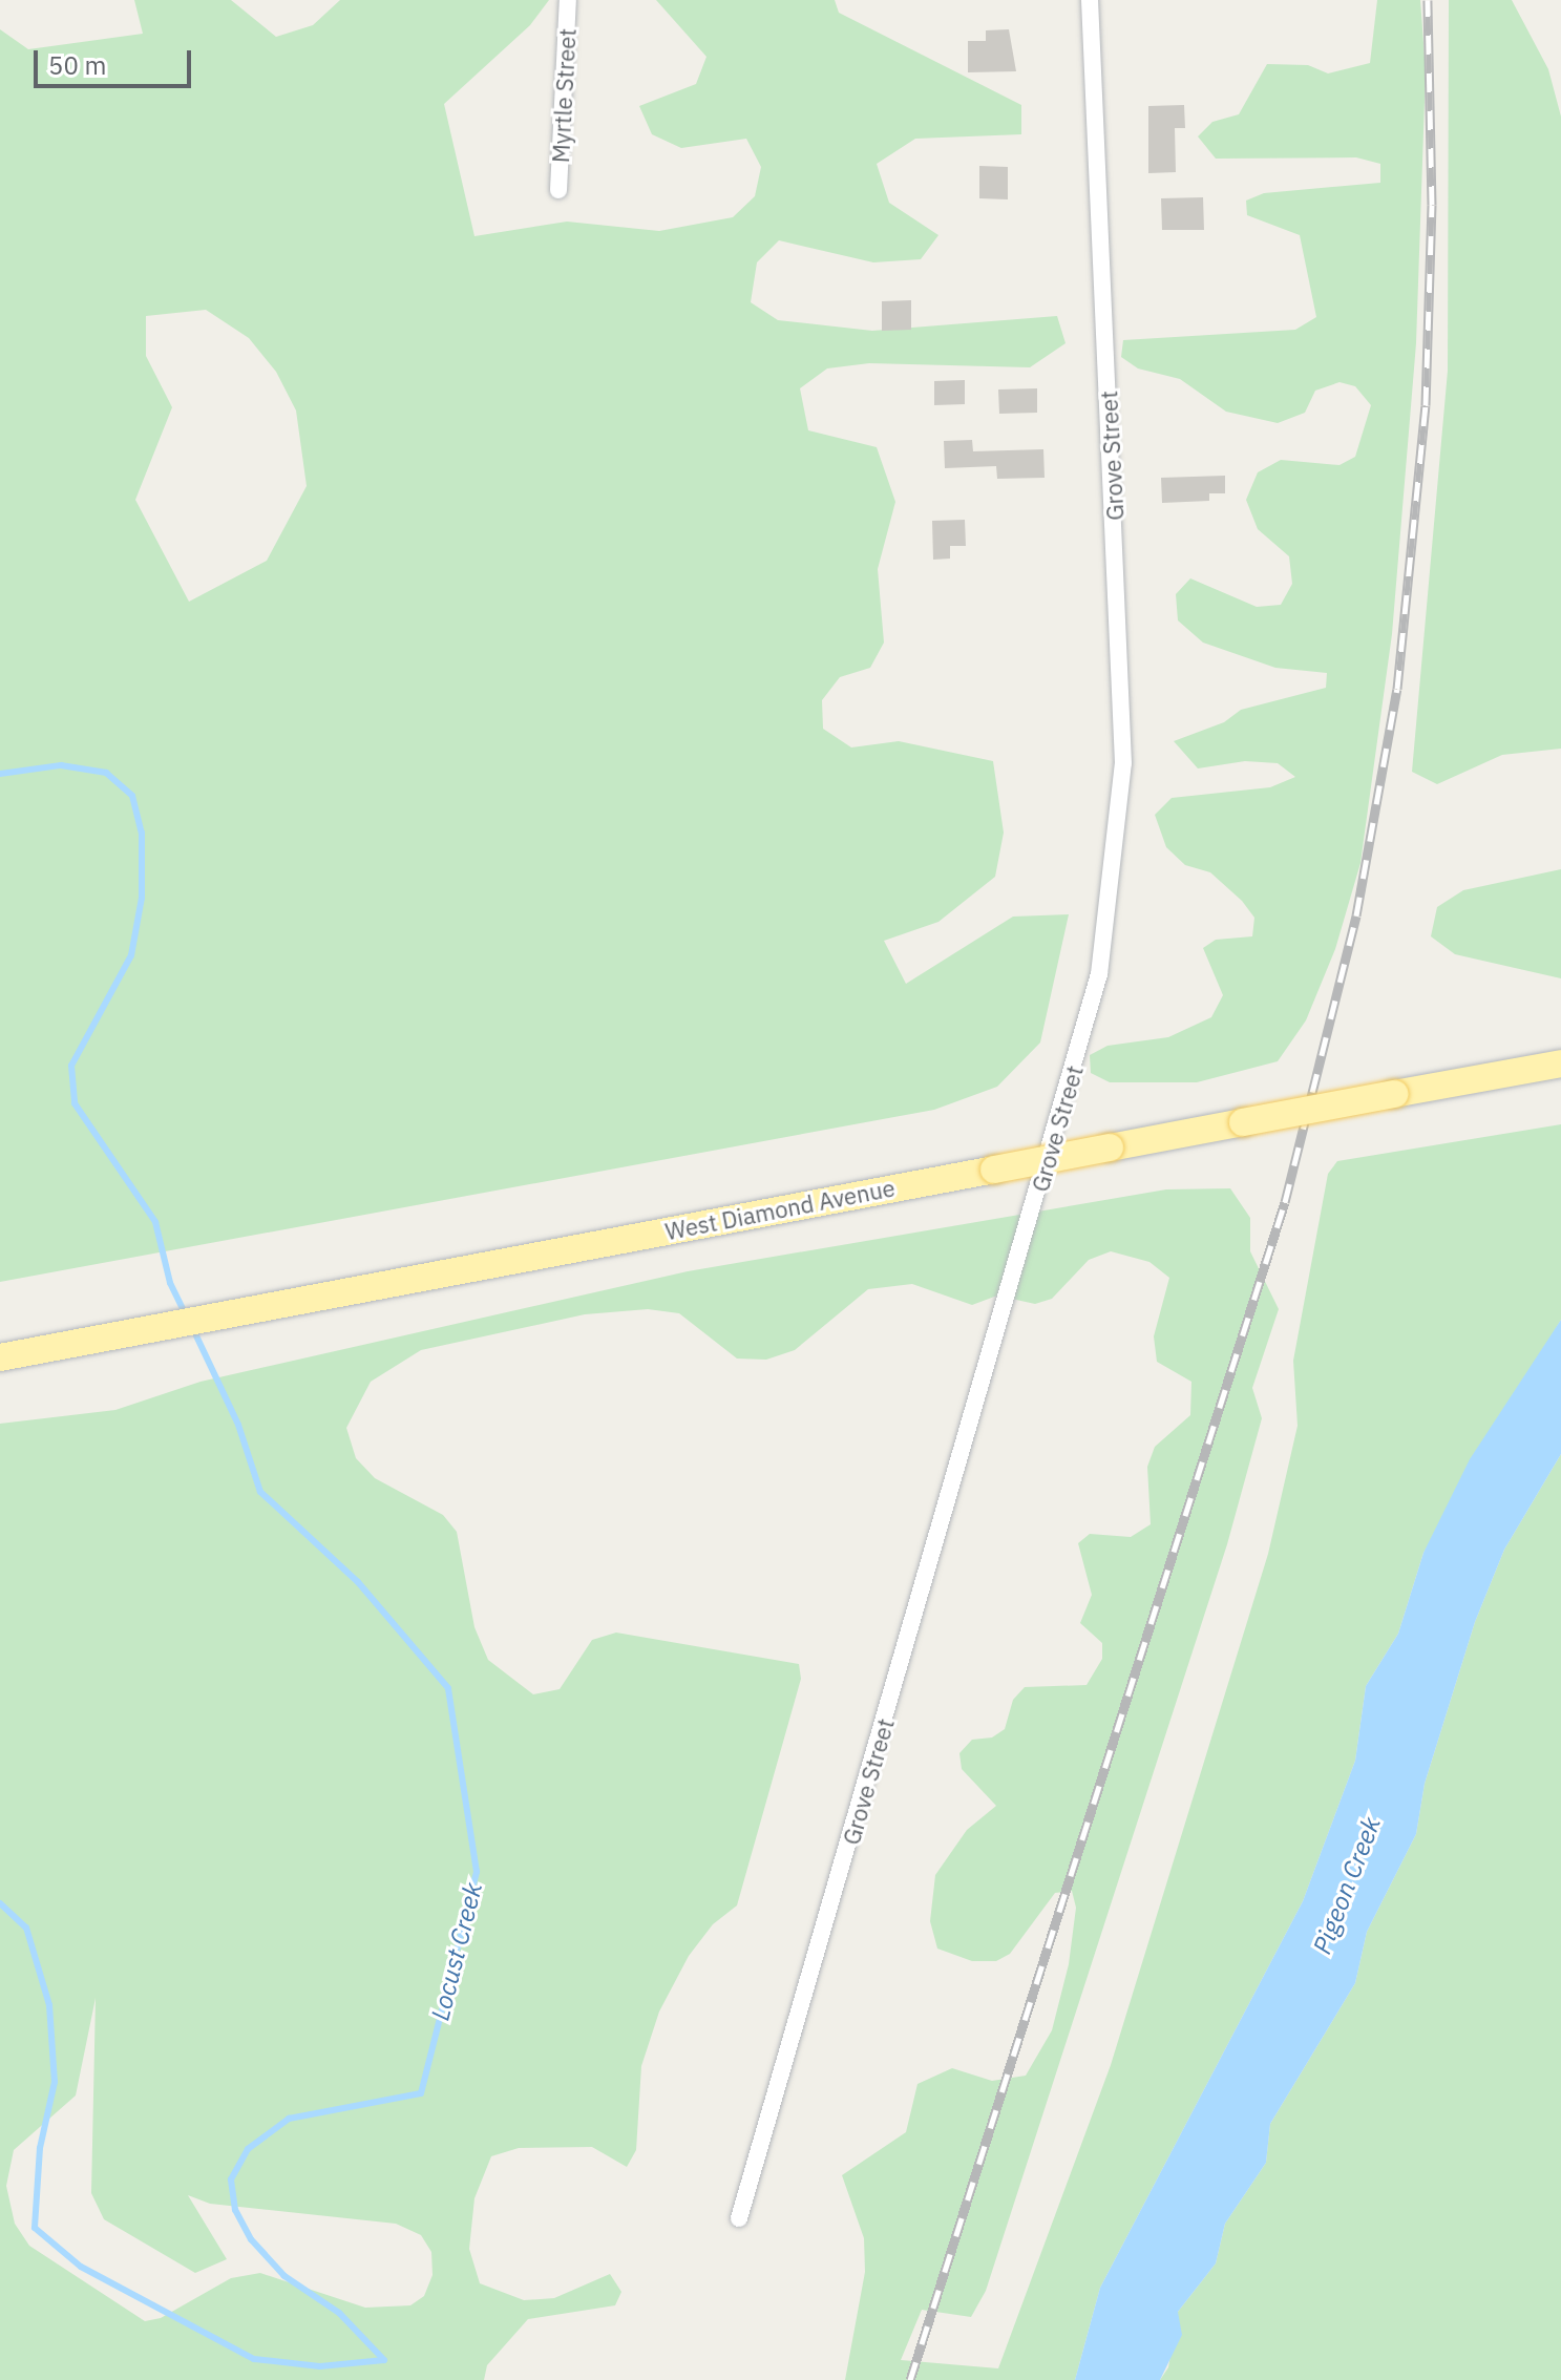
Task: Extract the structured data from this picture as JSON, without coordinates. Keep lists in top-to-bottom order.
{
  "streets": {
    "main road": ["West Diamond Avenue"],
    "street": ["Myrtle Street", "Grove Street"]
  },
  "water": ["Pigeon Creek", "Locust Creek"],
  "scale_bar": "50 m"
}
